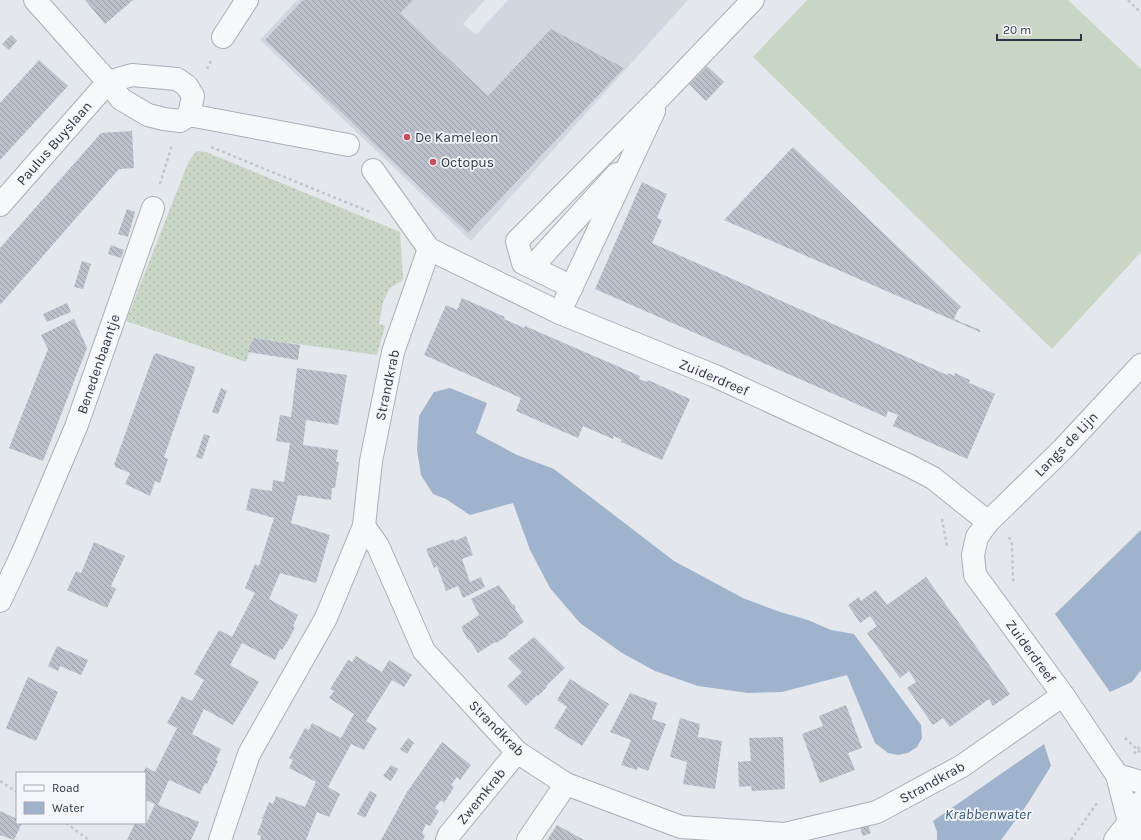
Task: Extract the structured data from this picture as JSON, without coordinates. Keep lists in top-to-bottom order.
{
  "streets": {
    "street": [
      "Paulus Buyslaan",
      "Benedenbaantje",
      "Zuiderdreef",
      "Strandkrab",
      "Langs de Lijn",
      "Zwemkrab"
    ]
  },
  "crossings": [
    ["Zuiderdreef", "Strandkrab"],
    ["Zuiderdreef", "Langs de Lijn"],
    ["Strandkrab", "Zwemkrab"]
  ],
  "water": ["Krabbenwater"],
  "places": ["De Kameleon", "Octopus"],
  "legend": ["Road", "Water"],
  "scale_bar": "20 m"
}
